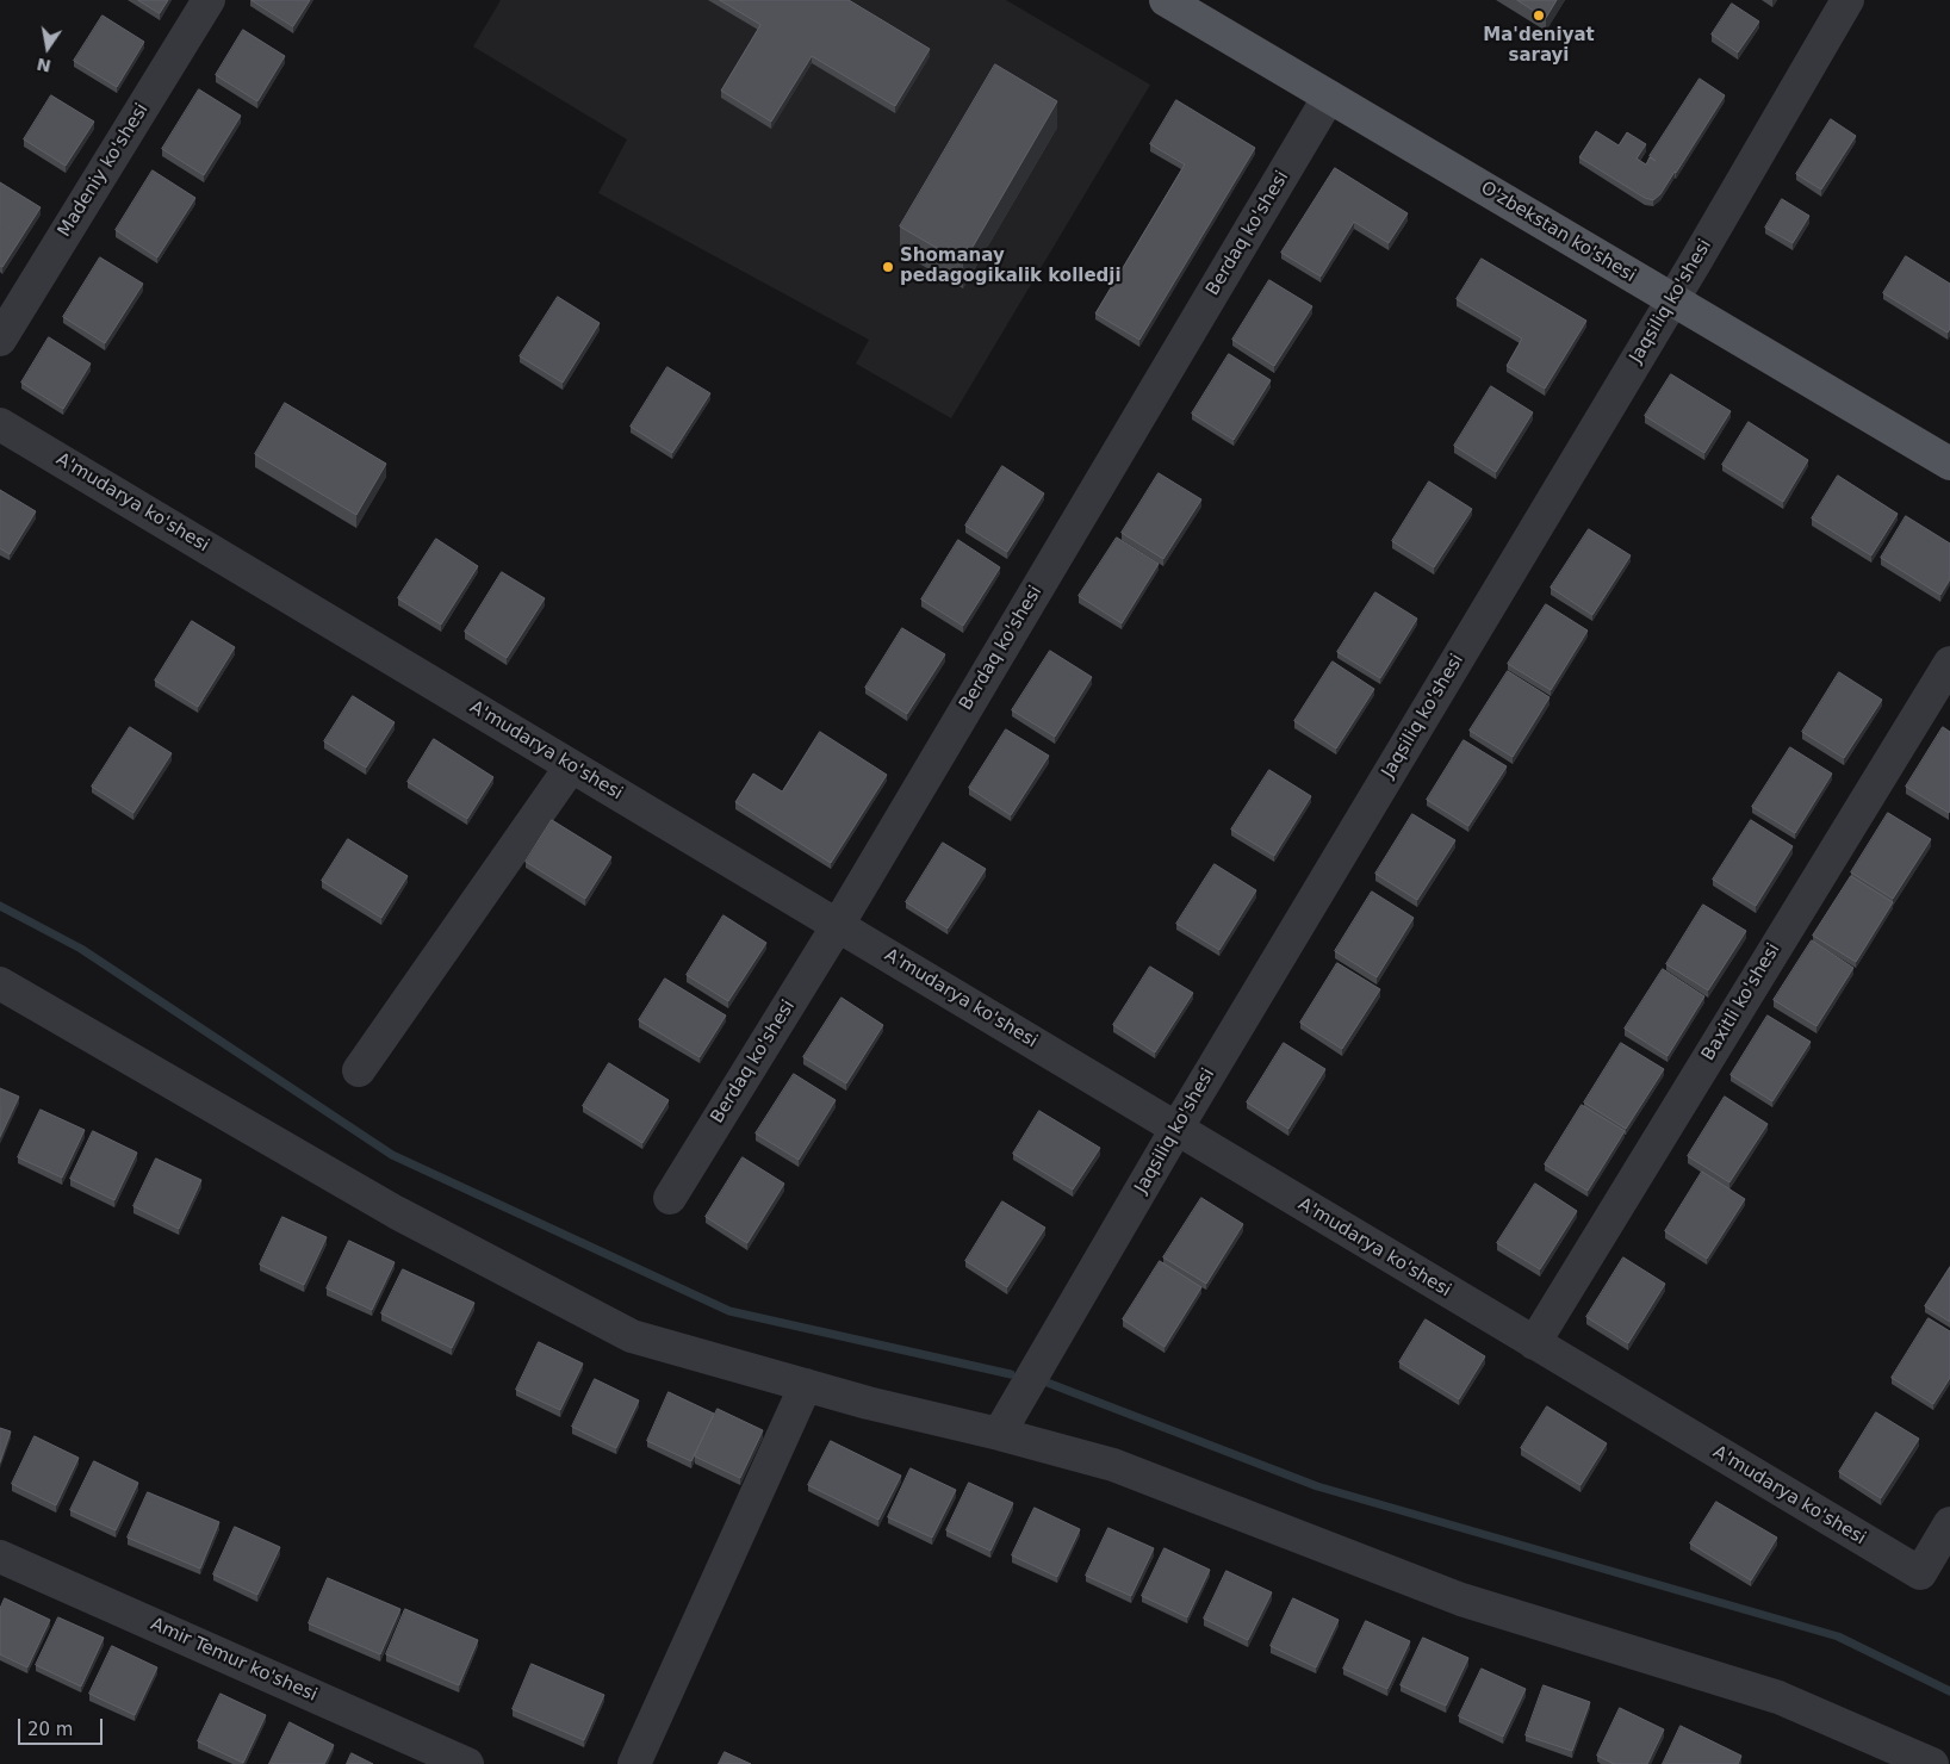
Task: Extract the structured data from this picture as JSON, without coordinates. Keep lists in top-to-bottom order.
{
  "streets": {
    "main road": ["O'zbekstan ko'shesi"],
    "street": [
      "Madeniy ko'shesi",
      "Berdaq ko'shesi",
      "Jaqsiliq ko'shesi",
      "A'mudarya ko'shesi",
      "Baxitli ko'shesi",
      "Amir Temur ko'shesi"
    ]
  },
  "crossings": [
    ["O'zbekstan ko'shesi", "Berdaq ko'shesi"],
    ["O'zbekstan ko'shesi", "Jaqsiliq ko'shesi"],
    ["Berdaq ko'shesi", "A'mudarya ko'shesi"],
    ["Jaqsiliq ko'shesi", "A'mudarya ko'shesi"],
    ["A'mudarya ko'shesi", "Baxitli ko'shesi"]
  ],
  "places": ["Ma'deniyat sarayi", "Shomanay pedagogikalik kolledji"],
  "scale_bar": "20 m",
  "north": "bottom"
}
